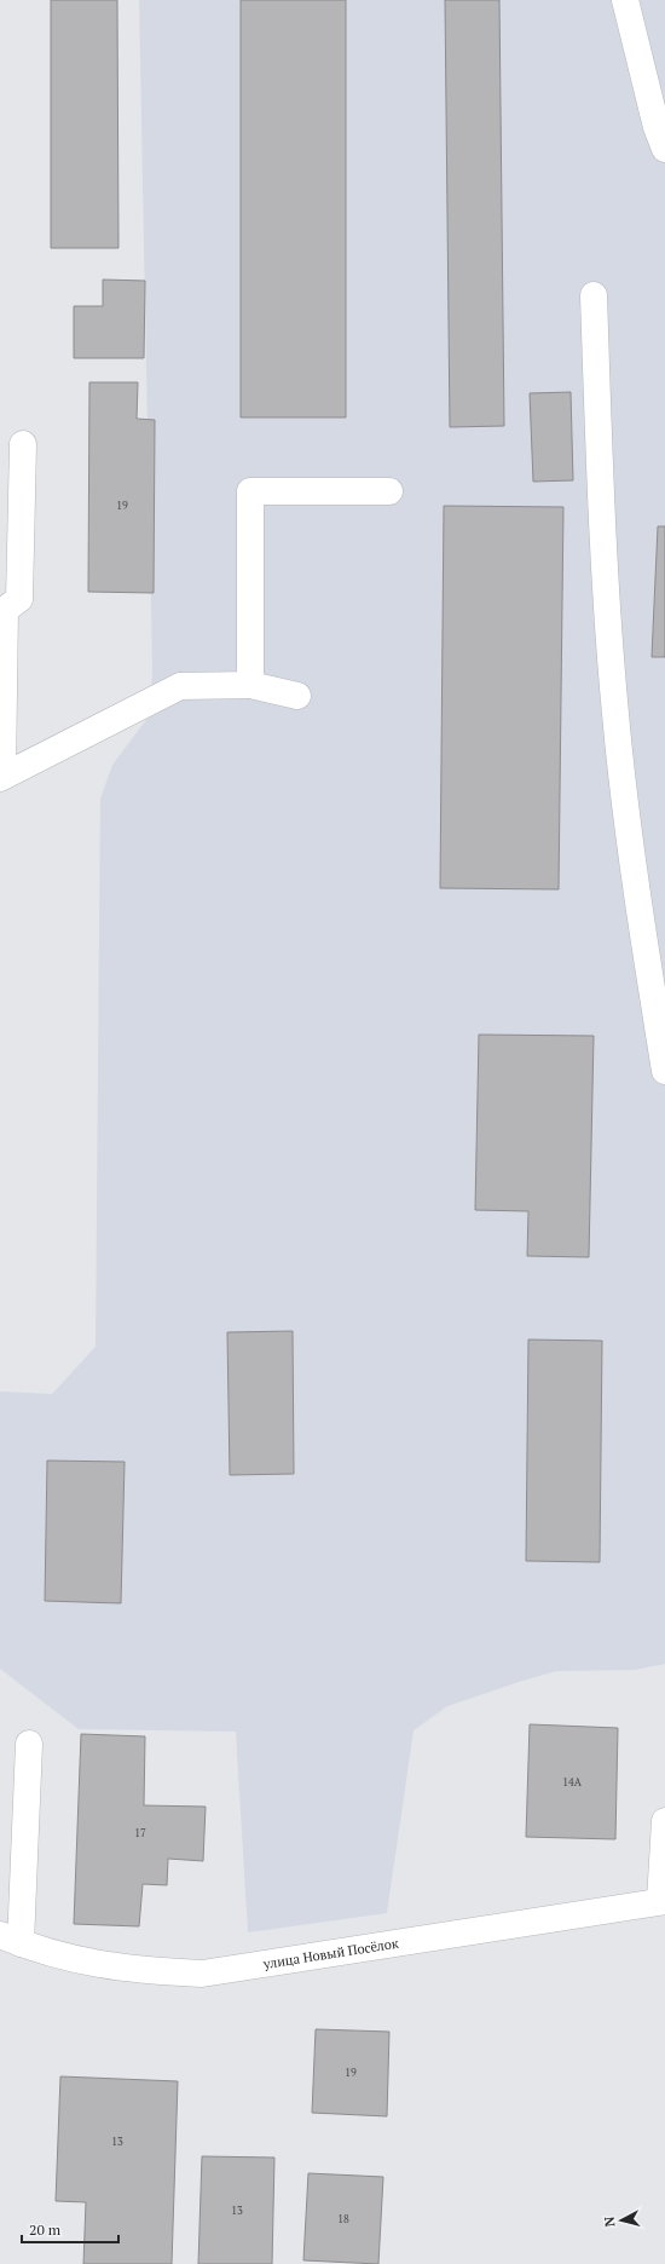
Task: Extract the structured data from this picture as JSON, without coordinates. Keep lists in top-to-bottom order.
{
  "streets": {
    "street": ["улица Новый Посёлок"]
  },
  "house_numbers": [
    "19",
    "14А",
    "17",
    "19",
    "13",
    "13",
    "18"
  ],
  "scale_bar": "20 m",
  "north": "left"
}
